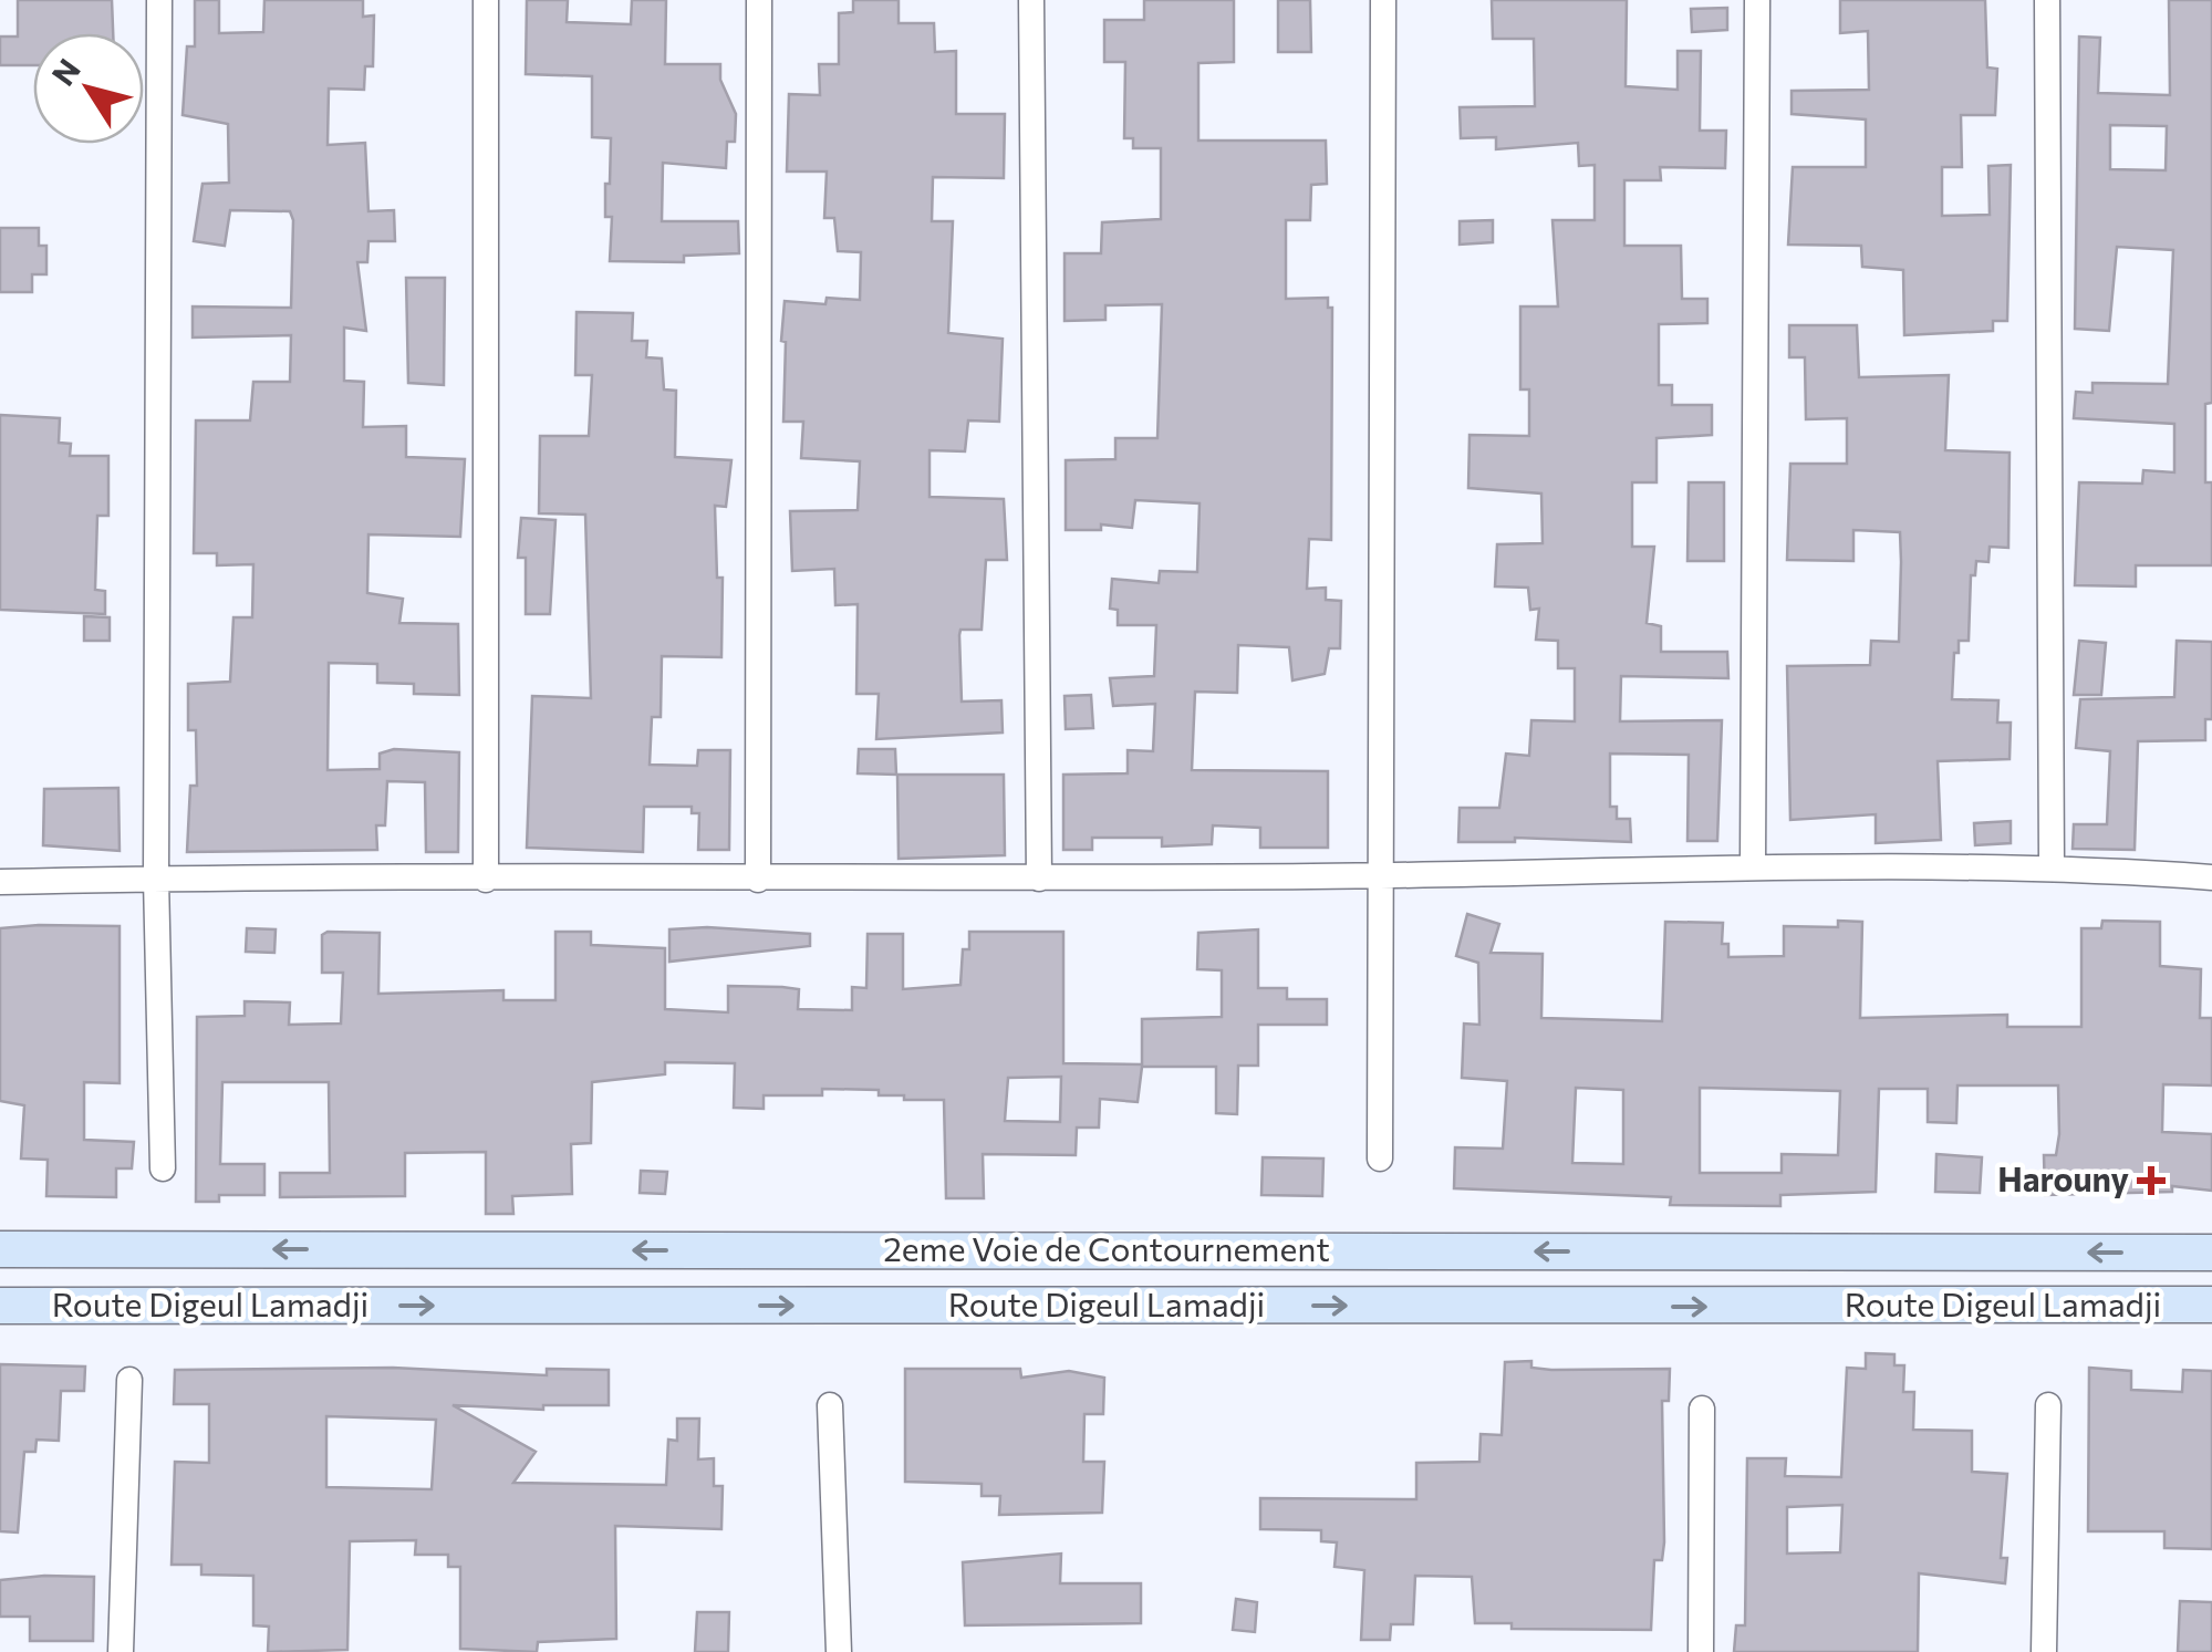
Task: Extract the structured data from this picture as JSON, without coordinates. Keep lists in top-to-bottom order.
{
  "streets": {
    "main road": ["2eme Voie de Contournement", "Route Digeul Lamadji"]
  },
  "one_way": ["2eme Voie de Contournement", "Route Digeul Lamadji"],
  "places": {
    "health": ["Harouny"]
  },
  "north": "top left"
}
